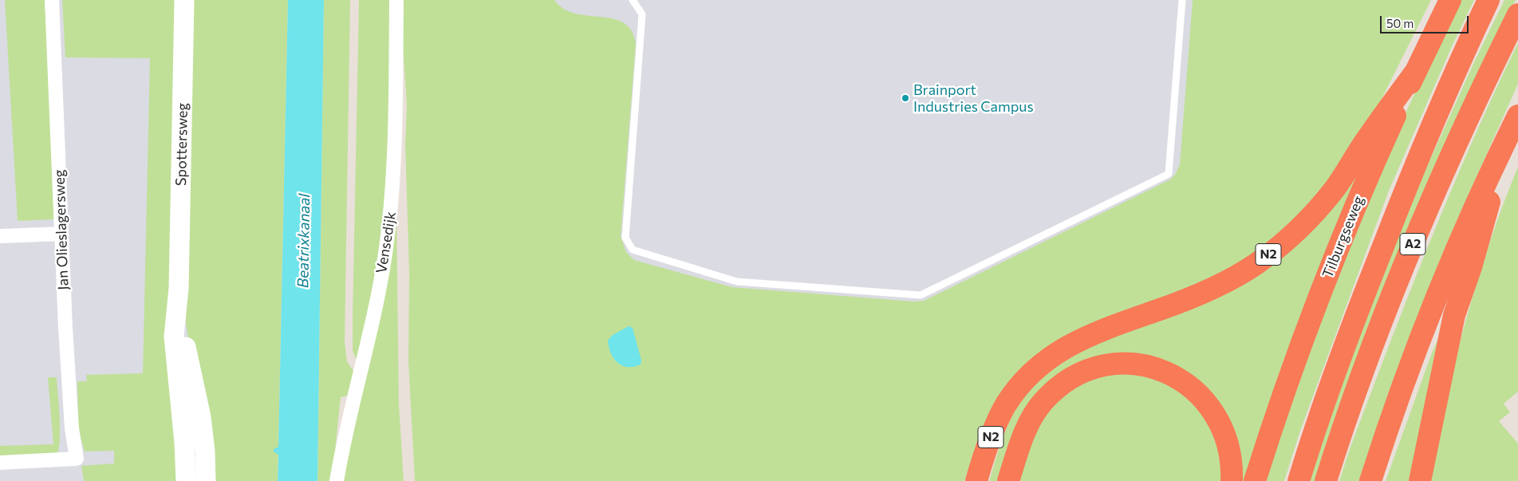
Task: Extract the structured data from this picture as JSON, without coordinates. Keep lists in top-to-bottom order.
{
  "streets": {
    "highway": ["Tilburgseweg", "A2", "N2"],
    "main road": ["Spottersweg"],
    "street": ["Jan Olieslagersweg", "Vensedijk"]
  },
  "crossings": [
    ["Tilburgseweg", "N2"]
  ],
  "water": ["Beatrixkanaal"],
  "places": ["Brainport Industries Campus"],
  "scale_bar": "50 m"
}
